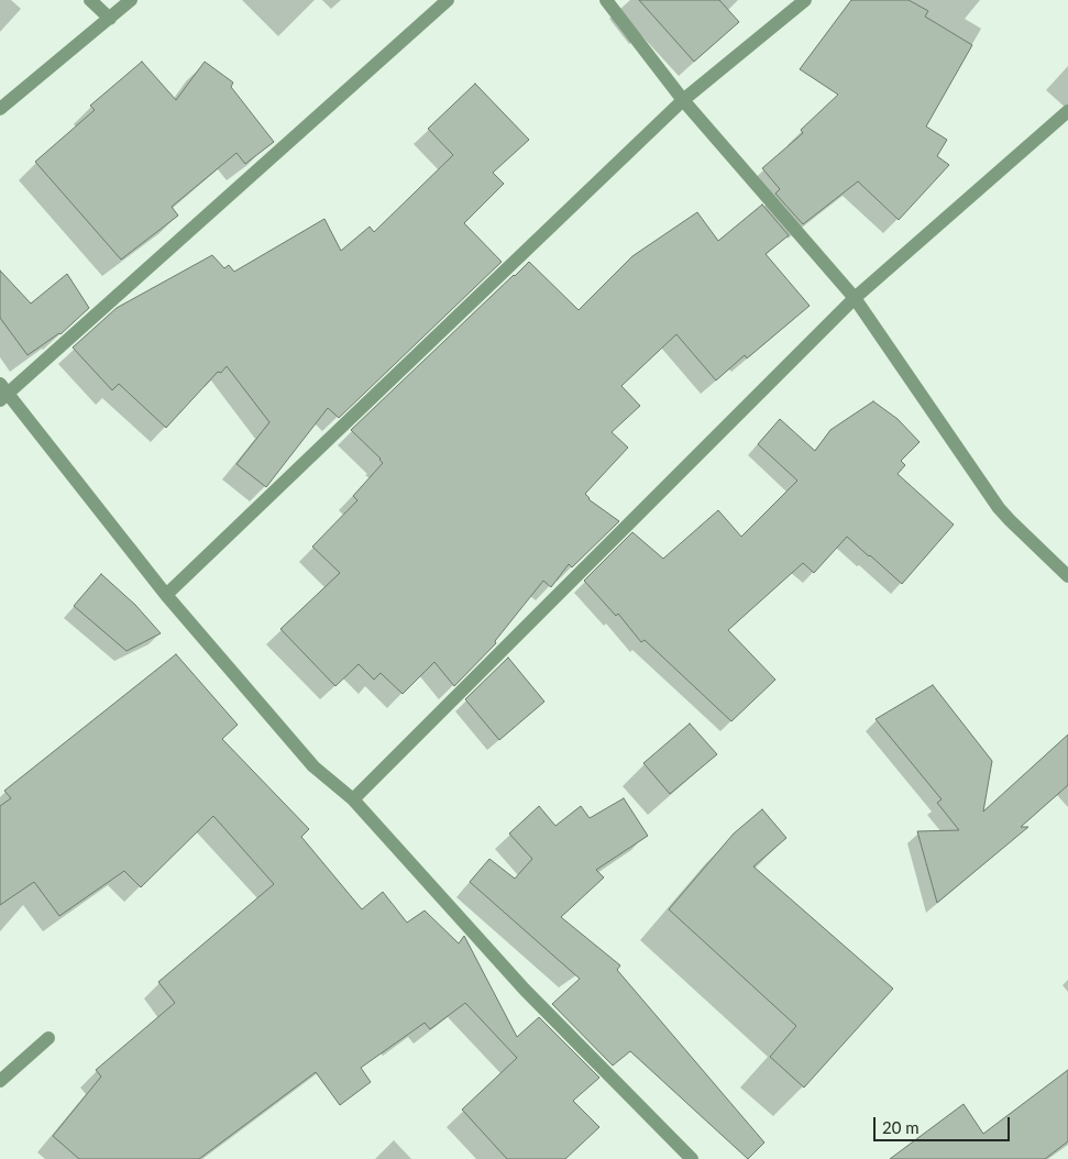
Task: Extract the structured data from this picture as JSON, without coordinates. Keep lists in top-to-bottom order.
{
  "scale_bar": "20 m"
}
